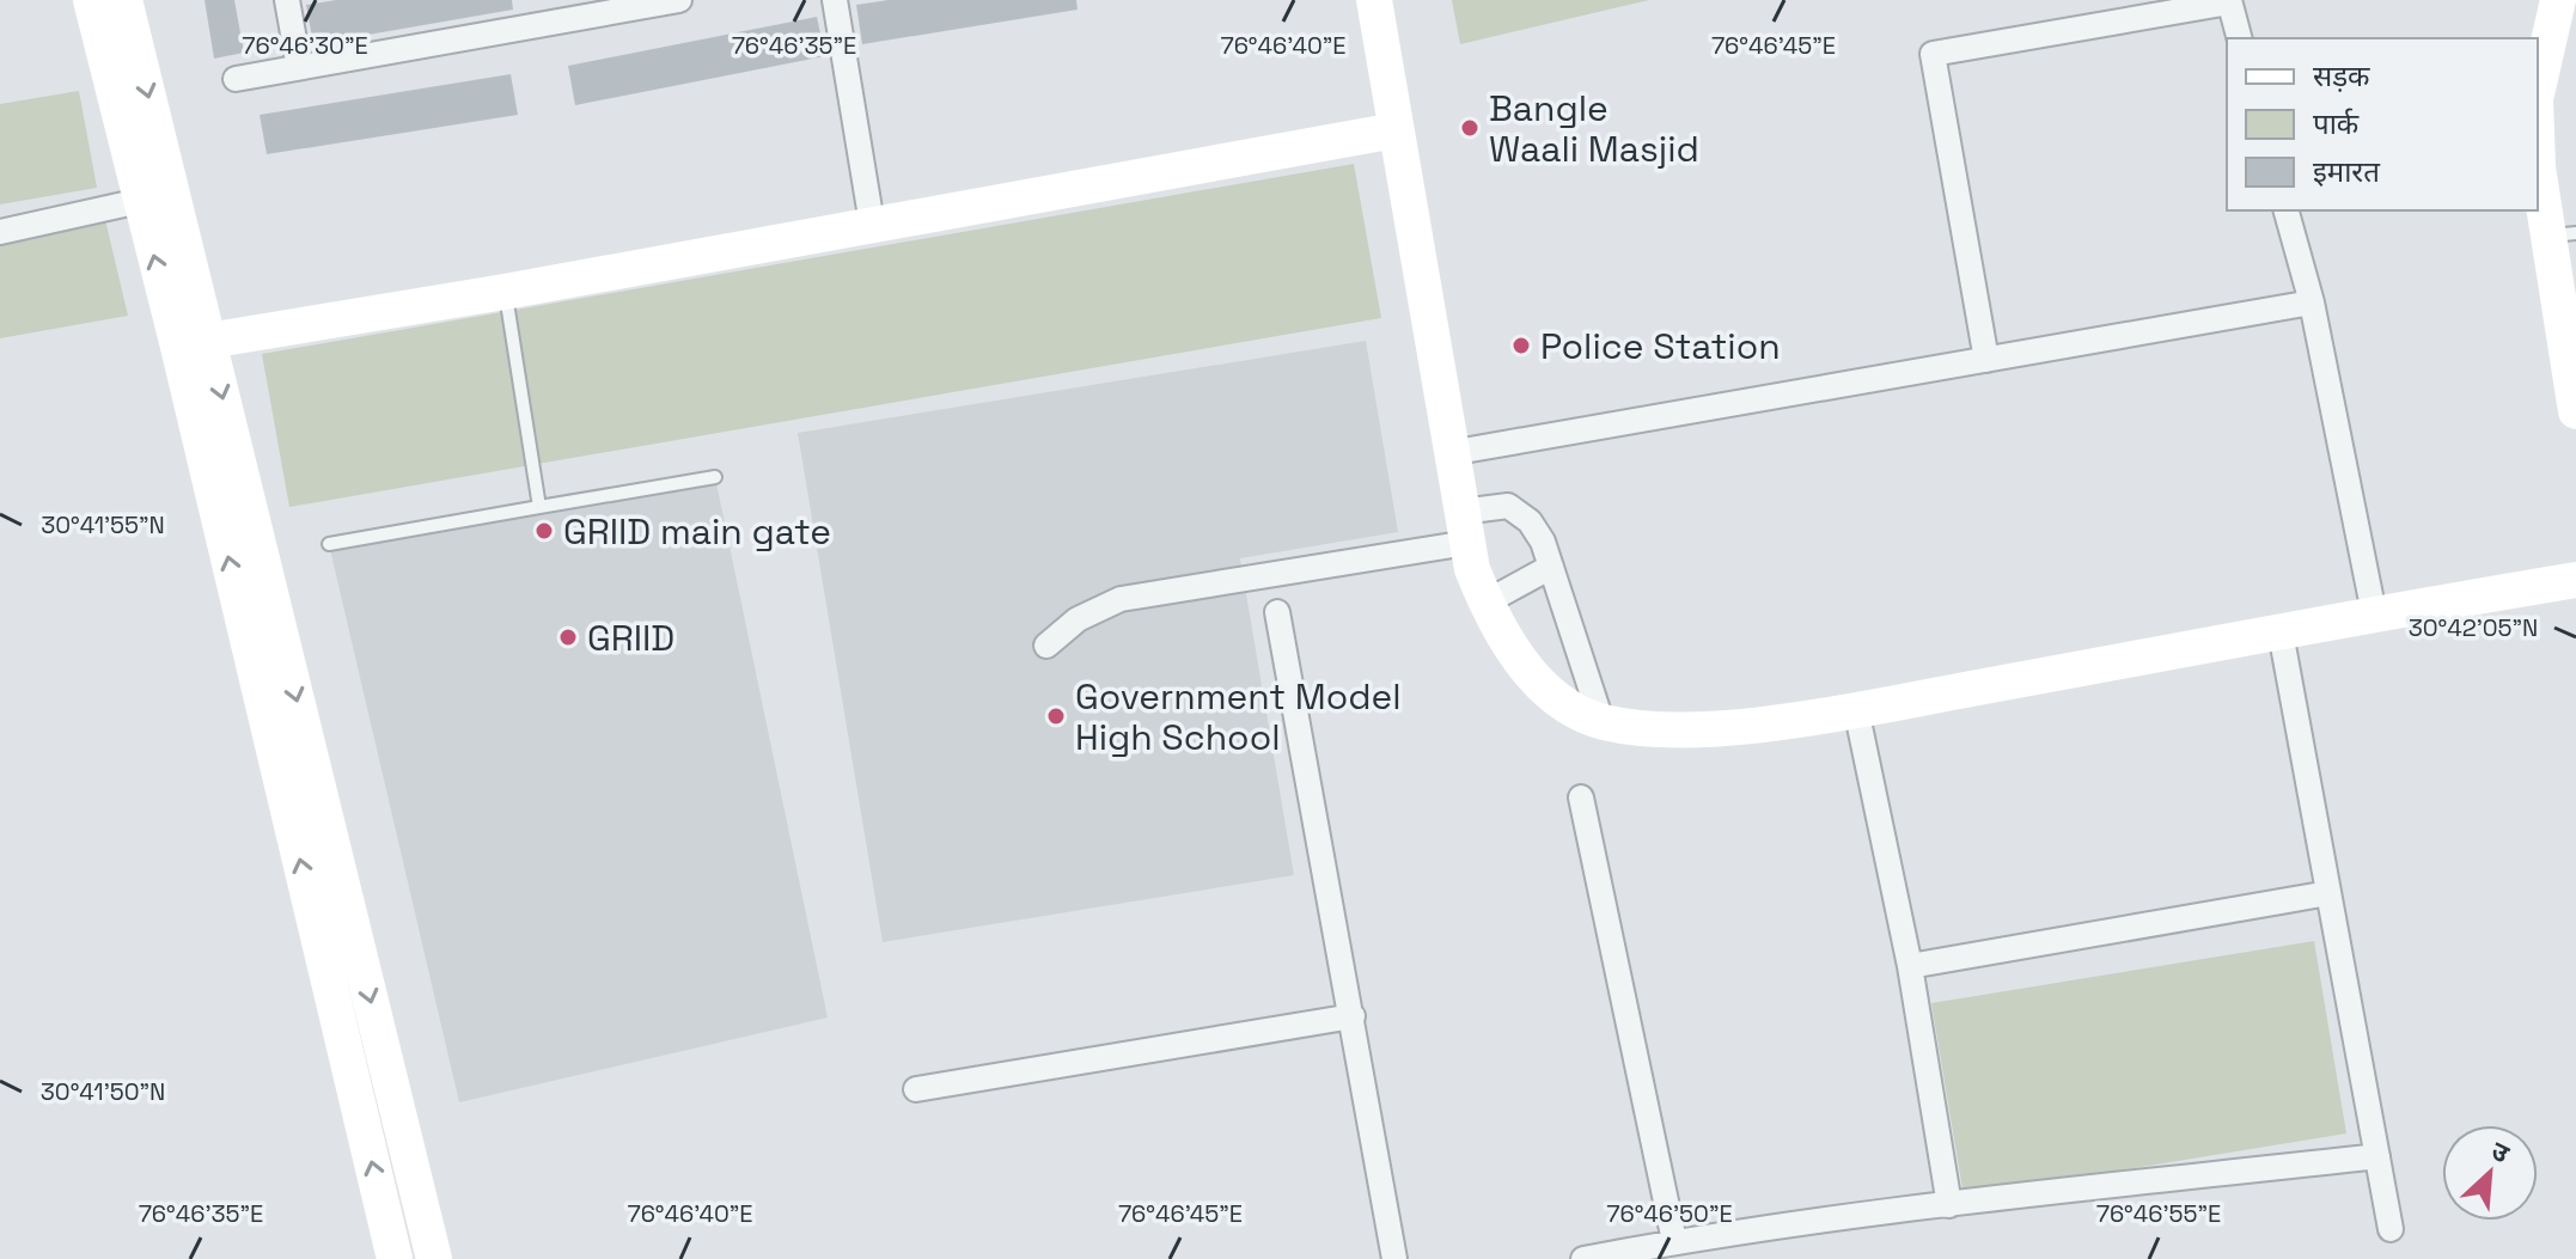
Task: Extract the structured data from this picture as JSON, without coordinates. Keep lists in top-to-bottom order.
{
  "places": [
    "Bangle Waali Masjid",
    "Police Station",
    "GRIID main gate",
    "GRIID",
    "Government Model High School"
  ],
  "legend": ["सड़क", "पार्क", "इमारत"],
  "north": "top right",
  "coordinates": [
    "76°46'30\"E",
    "76°46'35\"E",
    "76°46'40\"E",
    "76°46'45\"E",
    "30°41'55\"N",
    "30°42'05\"N",
    "30°41'50\"N",
    "76°46'50\"E",
    "76°46'55\"E"
  ]
}
